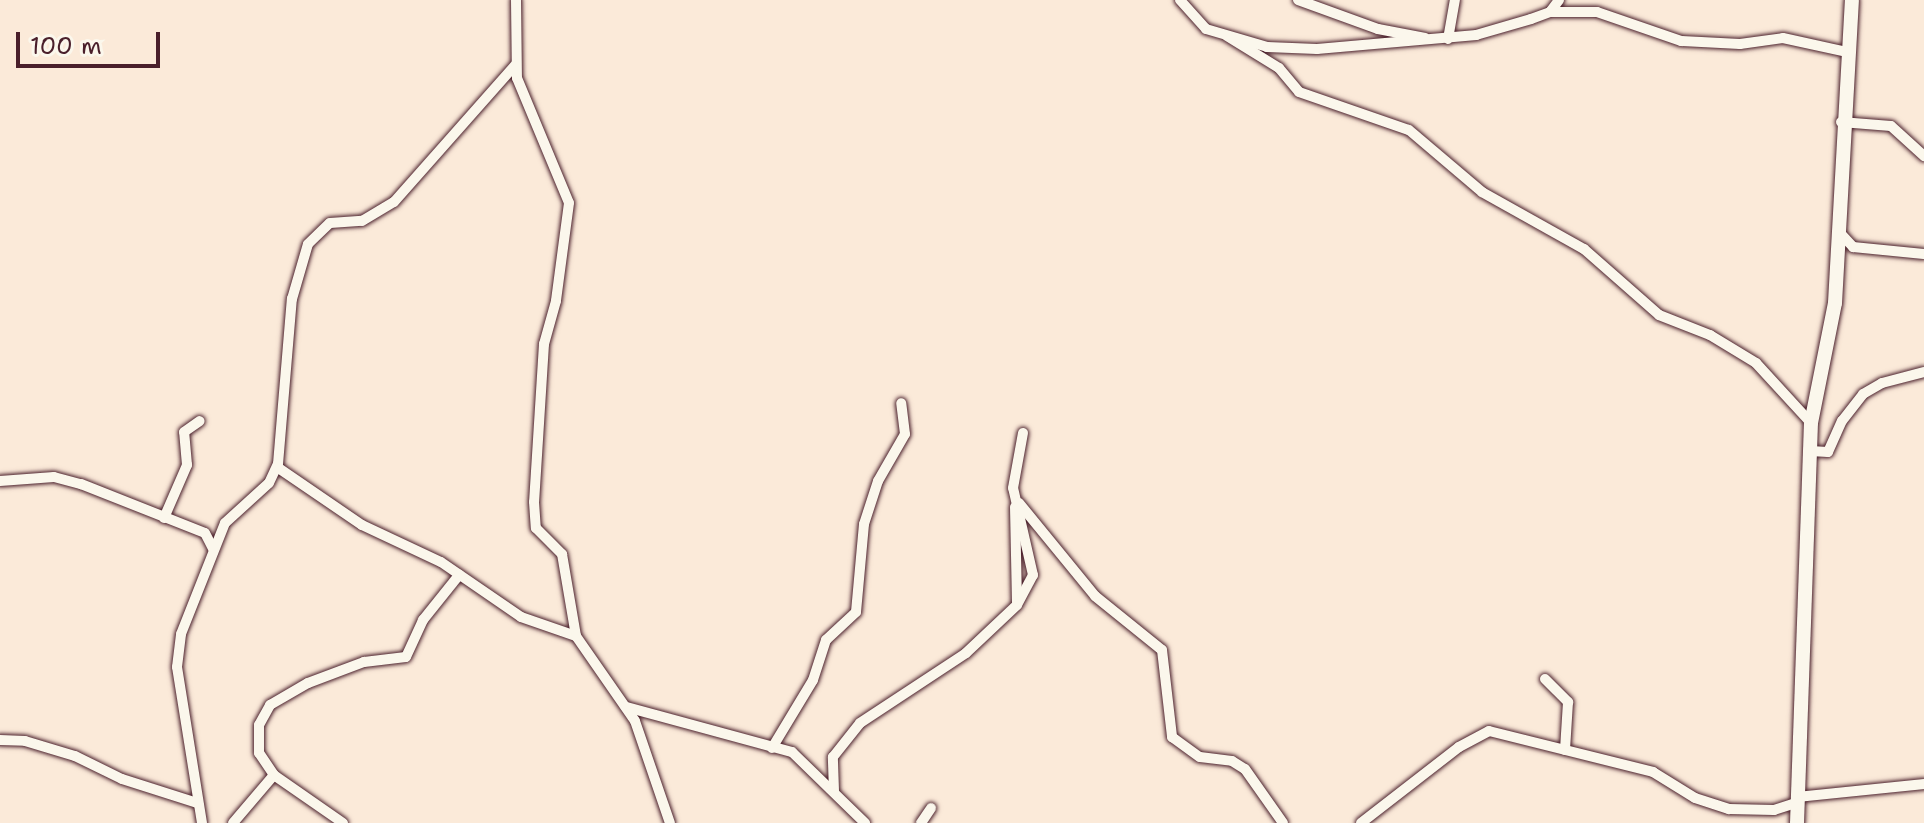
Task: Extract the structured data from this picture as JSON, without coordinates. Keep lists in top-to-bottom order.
{
  "scale_bar": "100 m"
}
